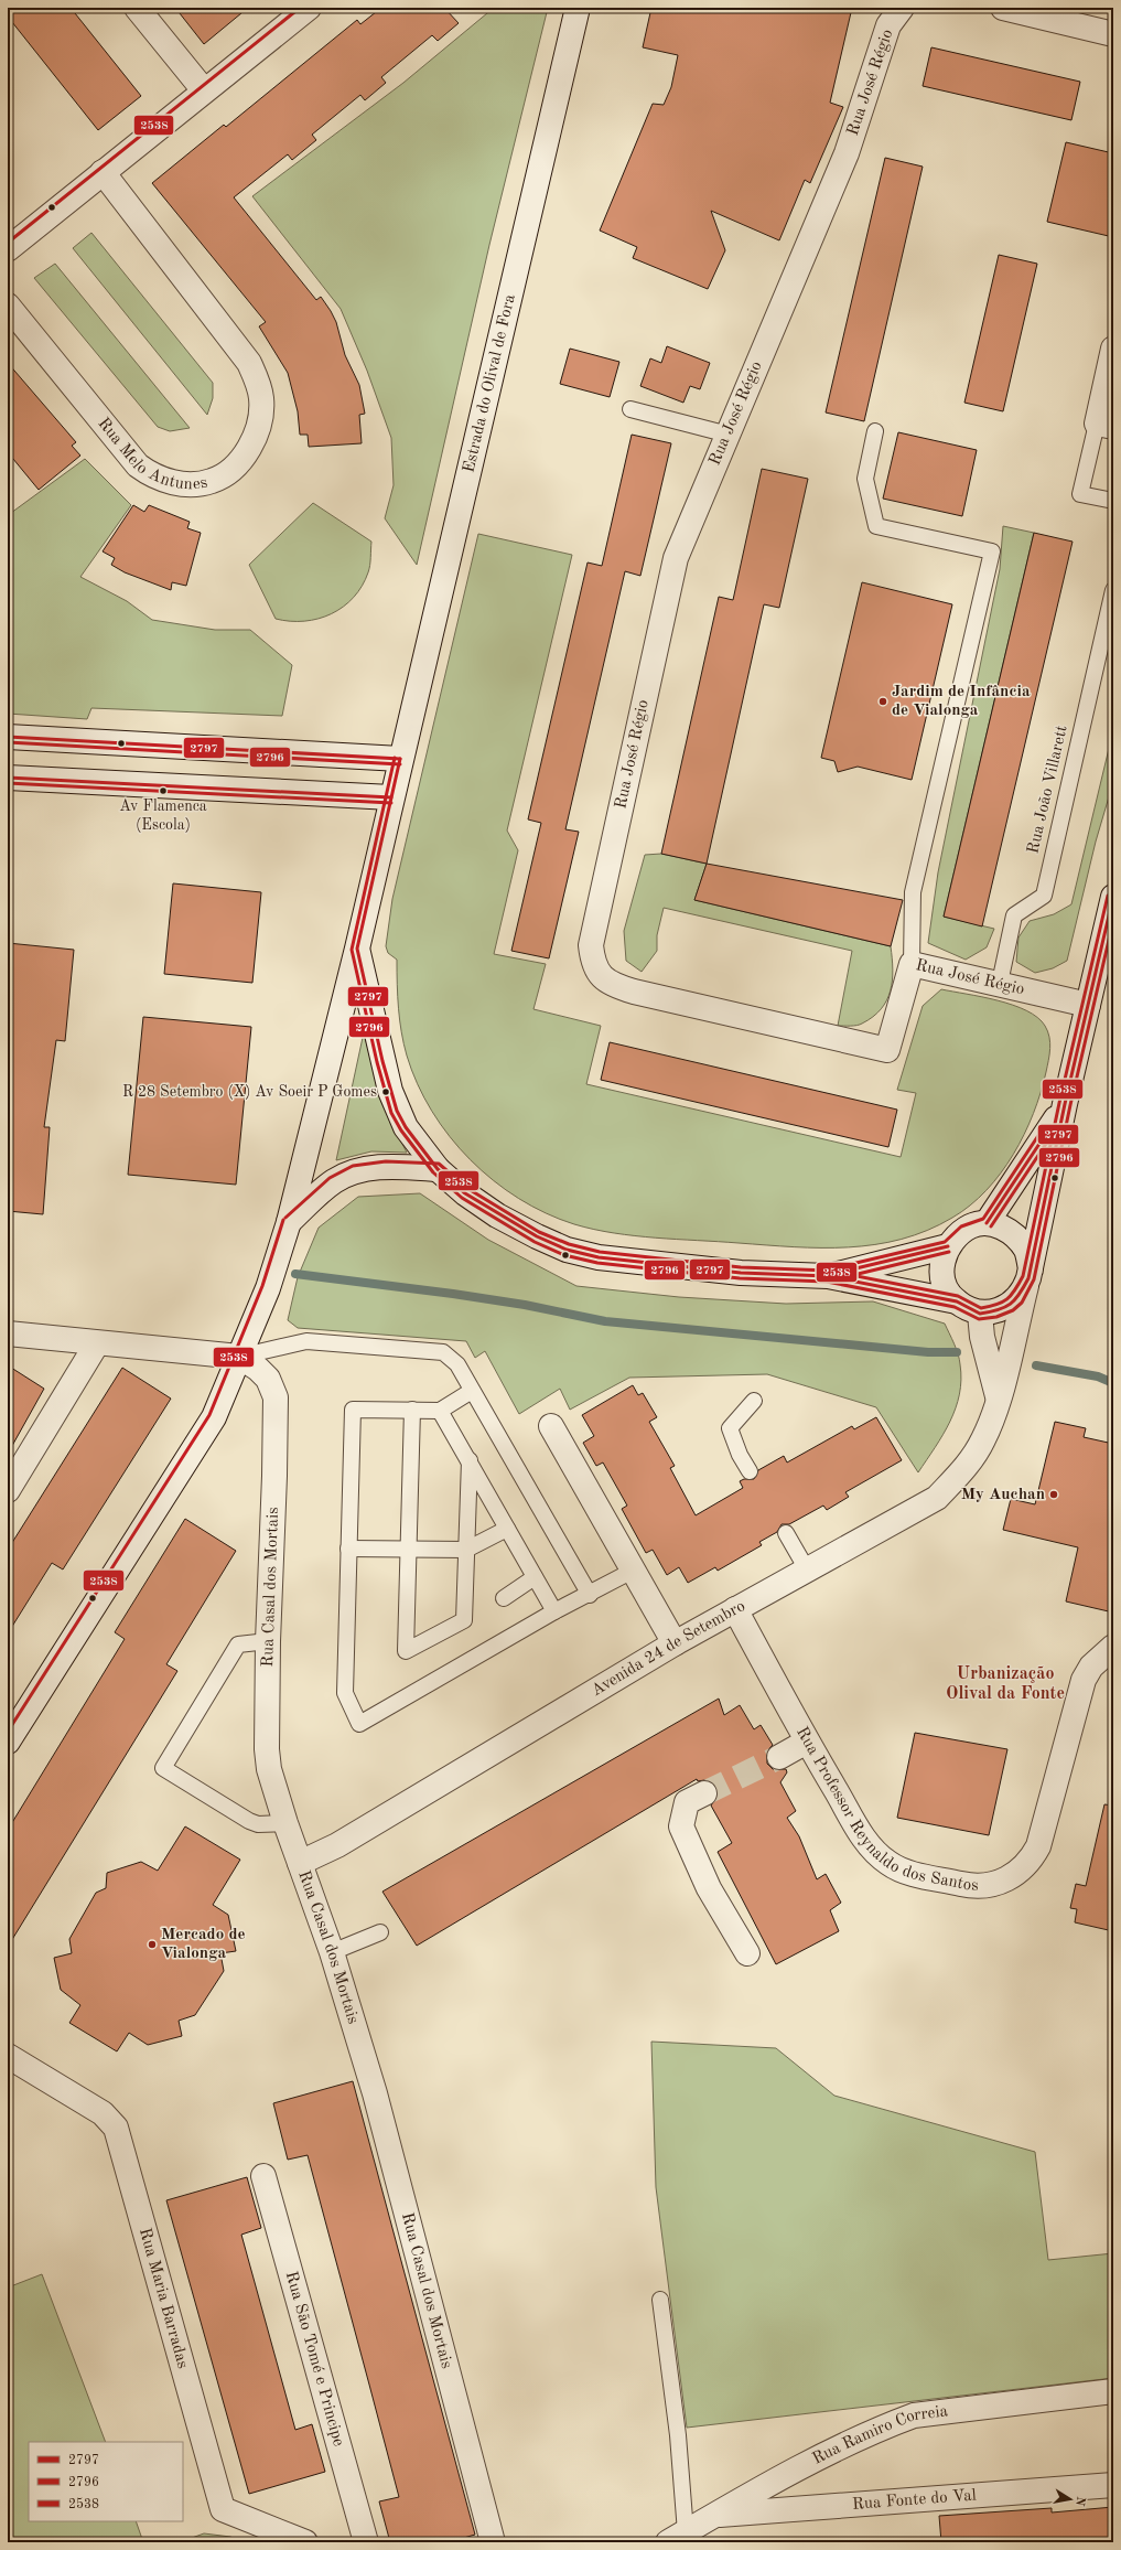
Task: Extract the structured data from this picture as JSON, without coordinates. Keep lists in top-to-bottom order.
{
  "streets": {
    "street": [
      "Rua José Régio",
      "Estrada do Olival de Fora",
      "Rua Melo Antunes",
      "Rua Casal dos Mortais",
      "Avenida 24 de Setembro",
      "Rua Professor Reynaldo dos Santos",
      "Rua Maria Barradas",
      "Rua São Tomé e Principe",
      "Rua Ramiro Correia",
      "Rua Fonte do Val"
    ],
    "lane": ["Rua João Villarett"]
  },
  "crossings": [
    ["Rua José Régio", "Rua João Villarett"],
    ["Rua José Régio", "Avenida 24 de Setembro"],
    ["Estrada do Olival de Fora", "Rua Casal dos Mortais"],
    ["Rua Casal dos Mortais", "Avenida 24 de Setembro"],
    ["Avenida 24 de Setembro", "Rua Professor Reynaldo dos Santos"],
    ["Rua Ramiro Correia", "Rua Fonte do Val"]
  ],
  "districts": ["Urbanização Olival da Fonte"],
  "places": [
    "Jardim de Infância de Vialonga",
    "Av Flamenca (Escola)",
    "R 28 Setembro (X) Av Soeir P Gomes",
    "My Auchan",
    "Mercado de Vialonga"
  ],
  "lines": ["transit line 2538", "transit line 2797", "transit line 2796"],
  "legend": ["2797", "2796", "2538"],
  "north": "right"
}
